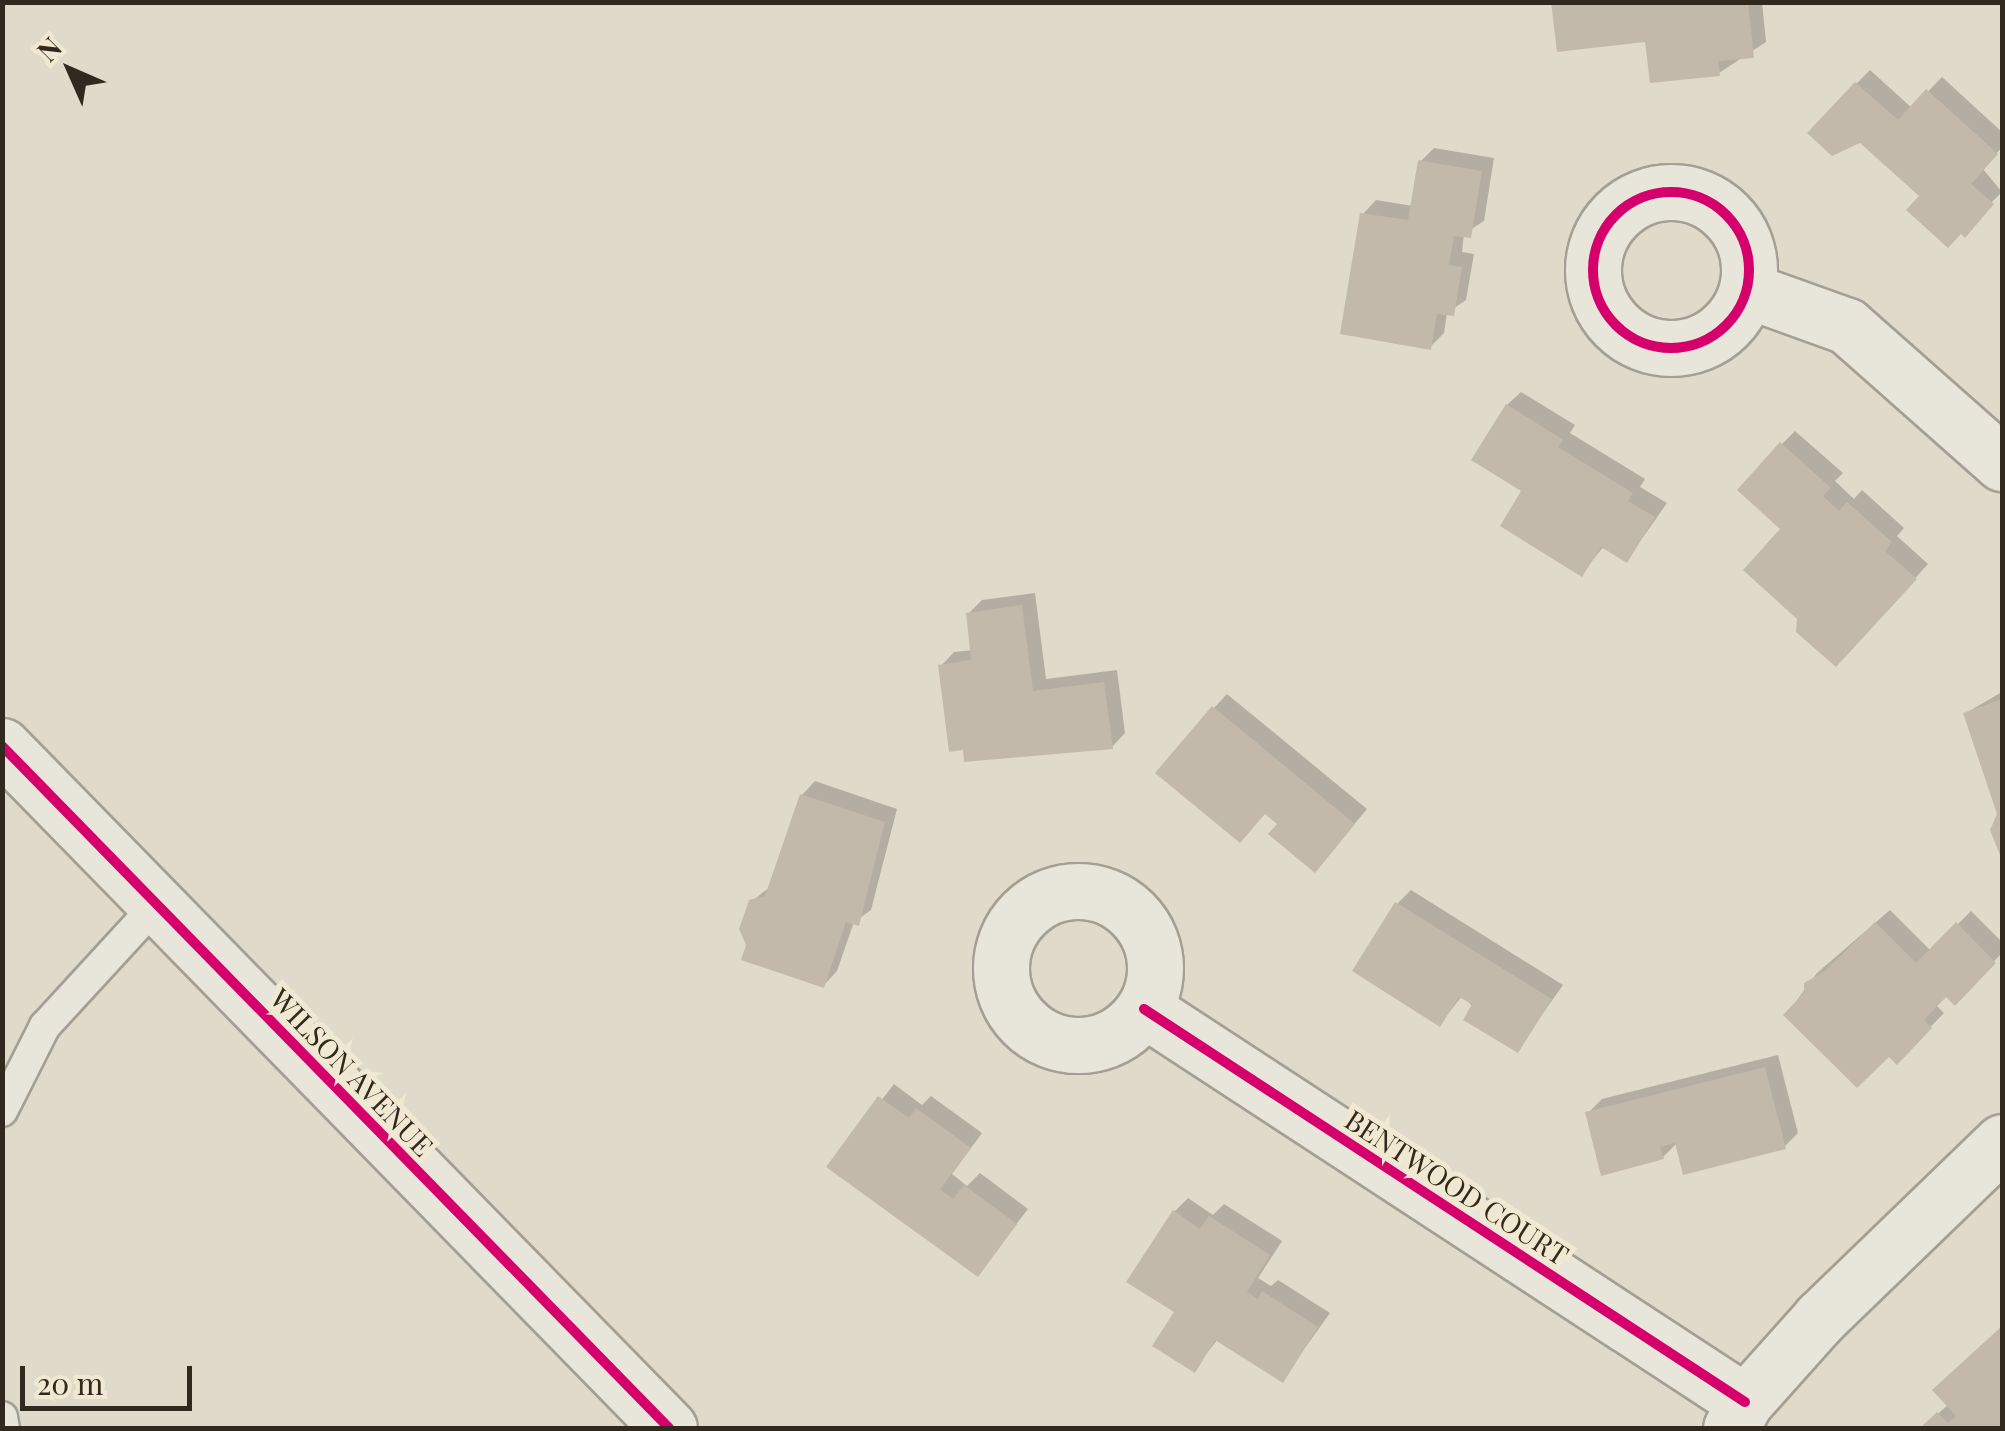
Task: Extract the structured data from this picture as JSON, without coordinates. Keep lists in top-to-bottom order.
{
  "streets": {
    "street": ["WILSON AVENUE", "BENTWOOD COURT"]
  },
  "scale_bar": "20 m",
  "north": "top left"
}
